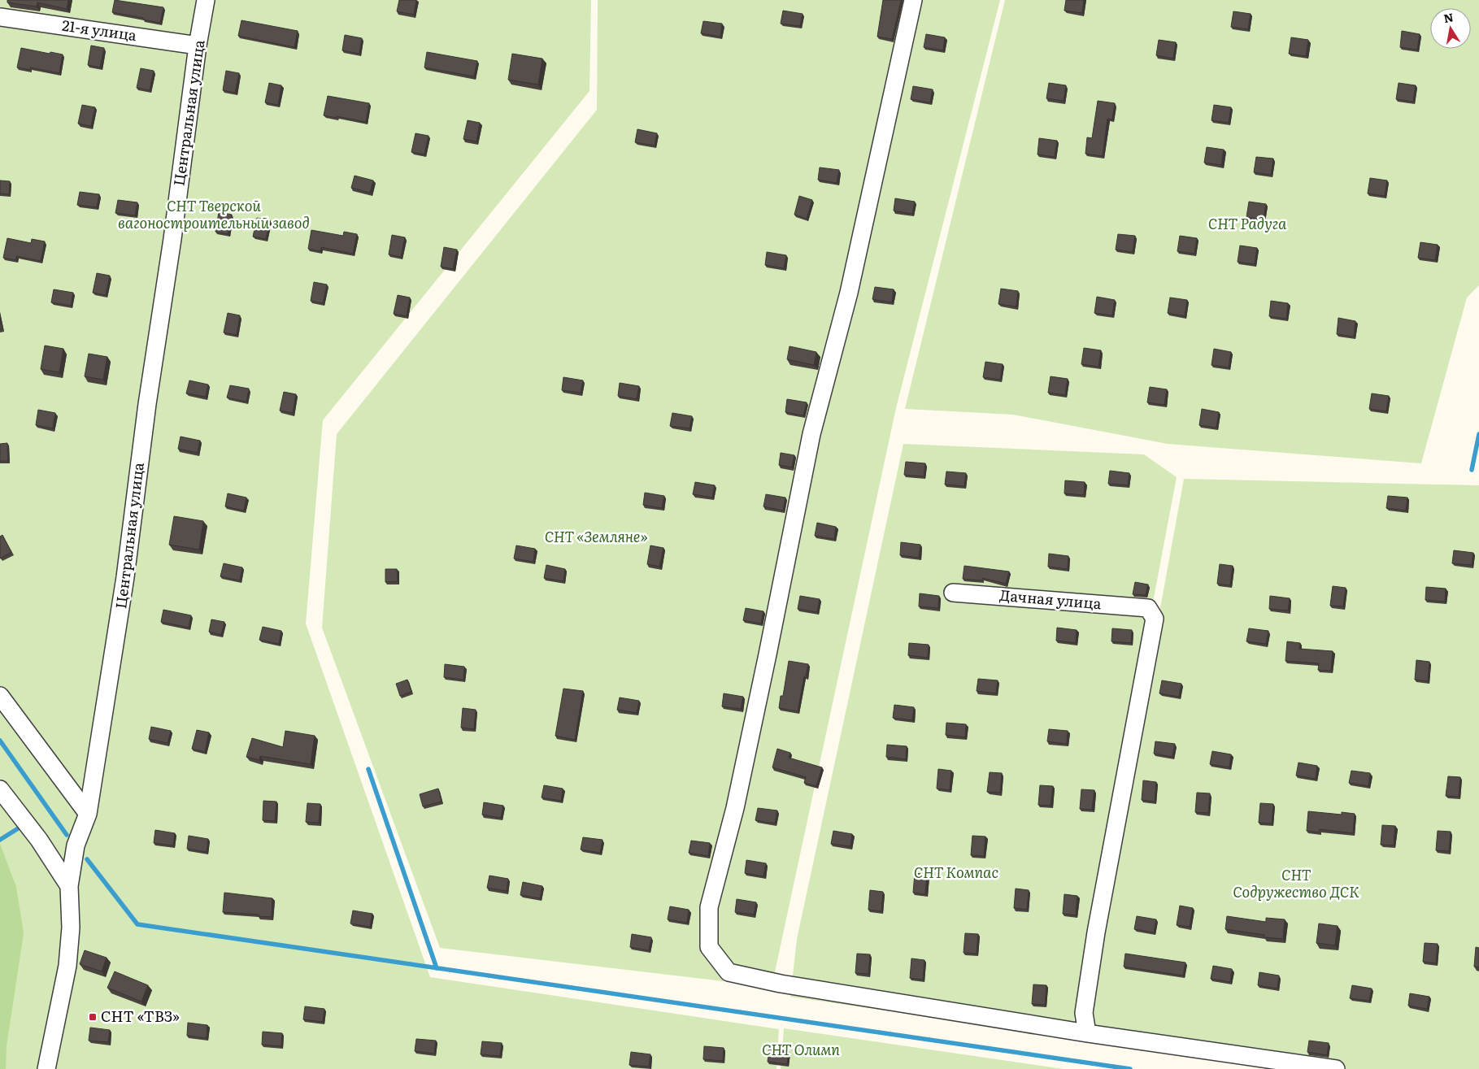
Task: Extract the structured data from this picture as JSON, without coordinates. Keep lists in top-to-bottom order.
{
  "streets": {
    "street": ["21-я улица", "Центральная улица", "Дачная улица"]
  },
  "crossings": [
    ["21-я улица", "Центральная улица"]
  ],
  "parks": [
    "СНТ Тверской вагоностроительный завод",
    "СНТ Радуга",
    "СНТ «Земляне»",
    "СНТ Компас",
    "СНТ Содружество ДСК",
    "СНТ Олимп"
  ],
  "places": {
    "transit": ["СНТ «ТВЗ»"]
  },
  "north": "top"
}
